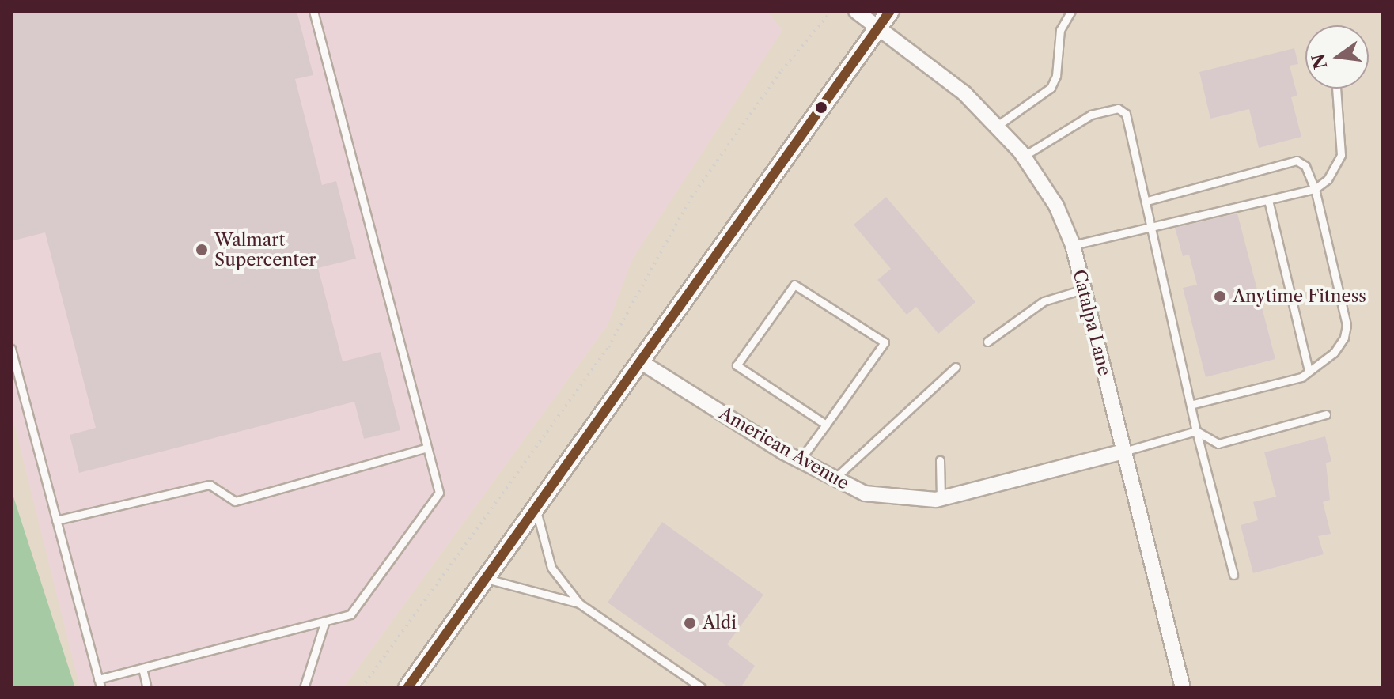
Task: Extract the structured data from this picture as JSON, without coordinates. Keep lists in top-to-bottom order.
{
  "streets": {
    "street": ["Catalpa Lane", "American Avenue"]
  },
  "crossings": [
    ["Catalpa Lane", "American Avenue"]
  ],
  "places": ["Walmart Supercenter", "Anytime Fitness", "Aldi"],
  "north": "left"
}
